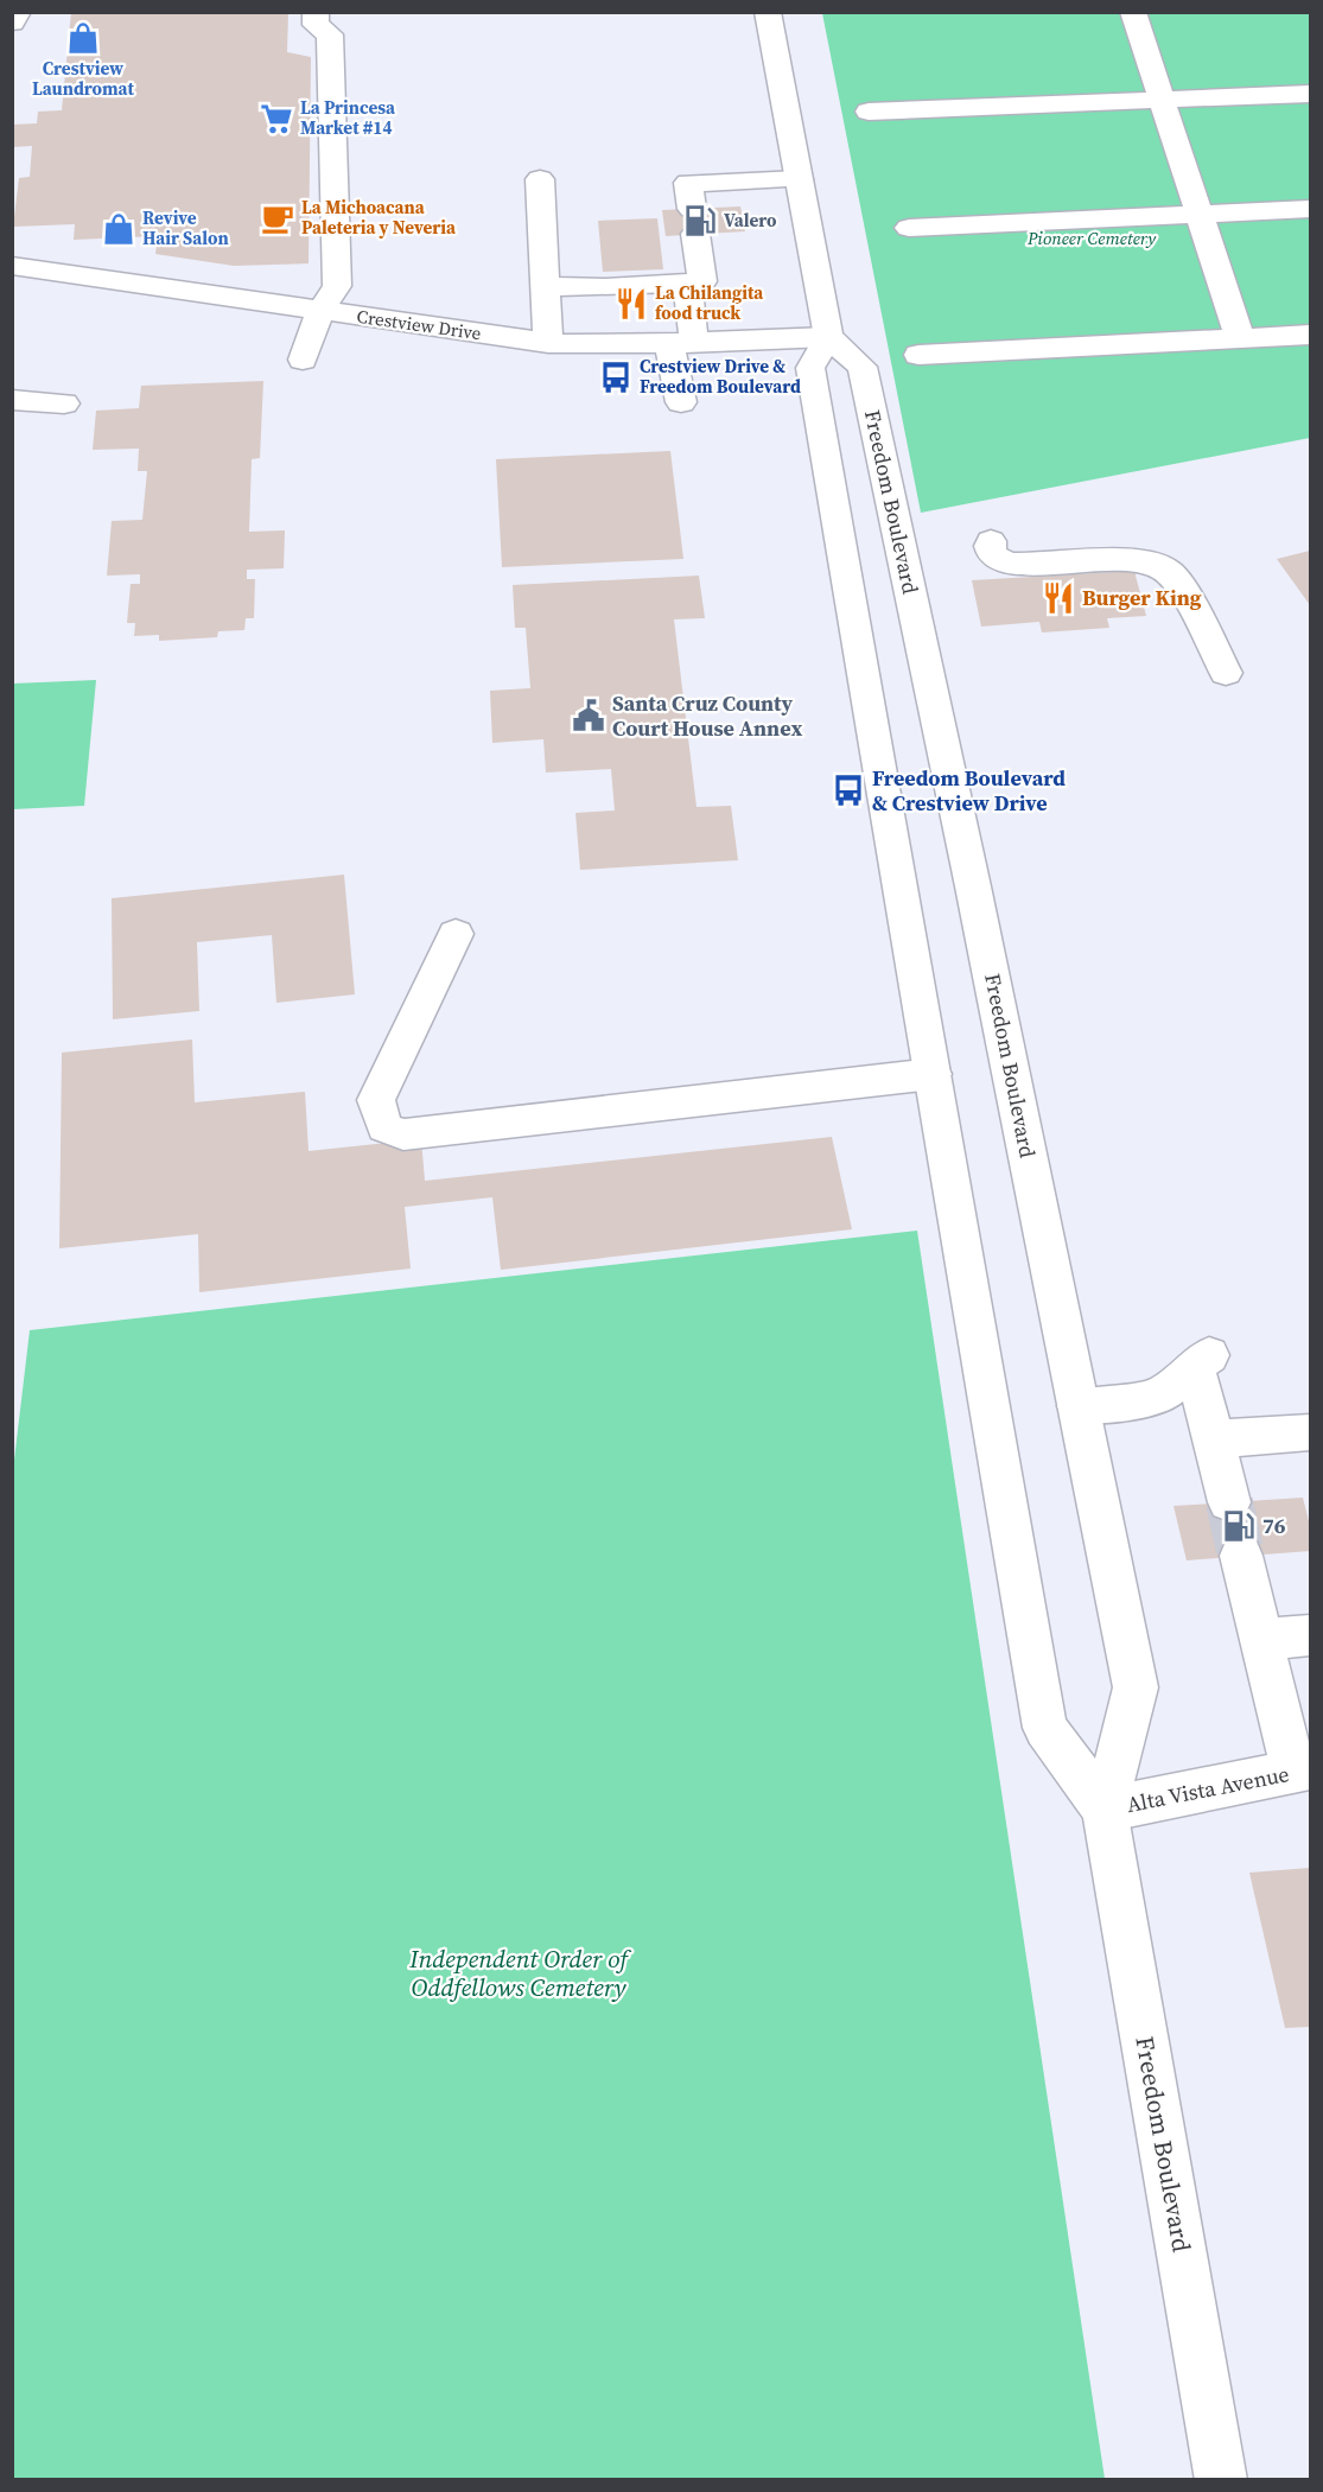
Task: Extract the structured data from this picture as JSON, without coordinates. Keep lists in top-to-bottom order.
{
  "streets": {
    "main road": ["Crestview Drive", "Freedom Boulevard", "Alta Vista Avenue"]
  },
  "crossings": [
    ["Crestview Drive", "Freedom Boulevard"],
    ["Freedom Boulevard", "Alta Vista Avenue"]
  ],
  "parks": ["Pioneer Cemetery", "Independent Order of Oddfellows Cemetery"],
  "places": {
    "shop": ["Crestview Laundromat", "Revive Hair Salon"],
    "supermarket": ["La Princesa Market #14"],
    "cafe": ["La Michoacana Paleteria y Neveria"],
    "fuel station": ["Valero", "76"],
    "restaurant": ["La Chilangita food truck", "Burger King"],
    "bus stop": ["Crestview Drive & Freedom Boulevard", "Freedom Boulevard & Crestview Drive"],
    "public building": ["Santa Cruz County Court House Annex"]
  }
}
